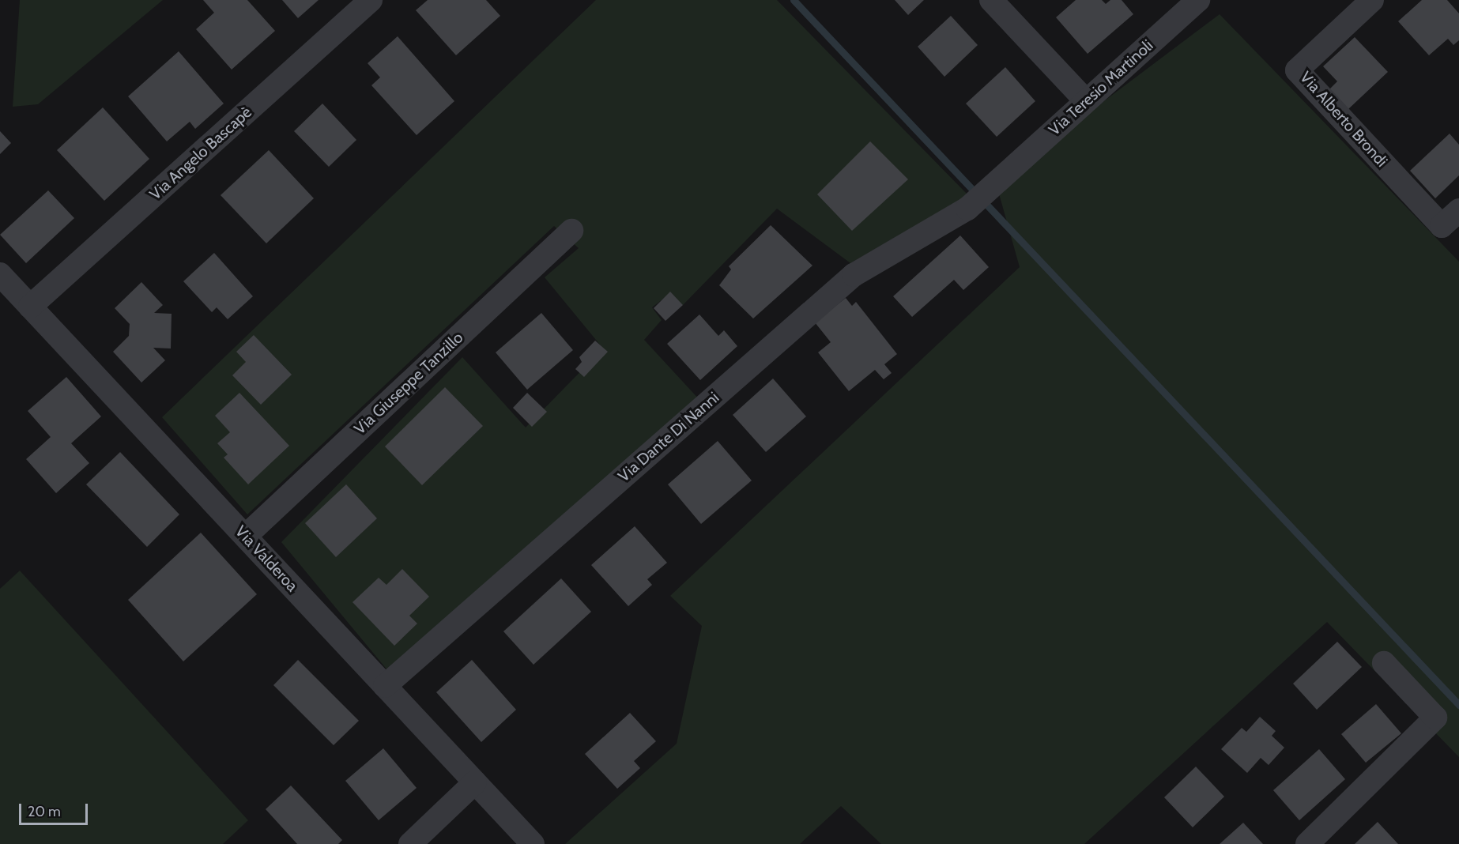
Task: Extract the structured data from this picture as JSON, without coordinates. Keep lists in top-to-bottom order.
{
  "streets": {
    "street": [
      "Via Teresio Martinoli",
      "Via Alberto Brondi",
      "Via Angelo Bascapè",
      "Via Giuseppe Tanzillo",
      "Via Dante Di Nanni",
      "Via Valderoa"
    ]
  },
  "crossings": [
    ["Via Teresio Martinoli", "Via Dante Di Nanni"],
    ["Via Angelo Bascapè", "Via Valderoa"],
    ["Via Giuseppe Tanzillo", "Via Valderoa"],
    ["Via Dante Di Nanni", "Via Valderoa"]
  ],
  "scale_bar": "20 m"
}
